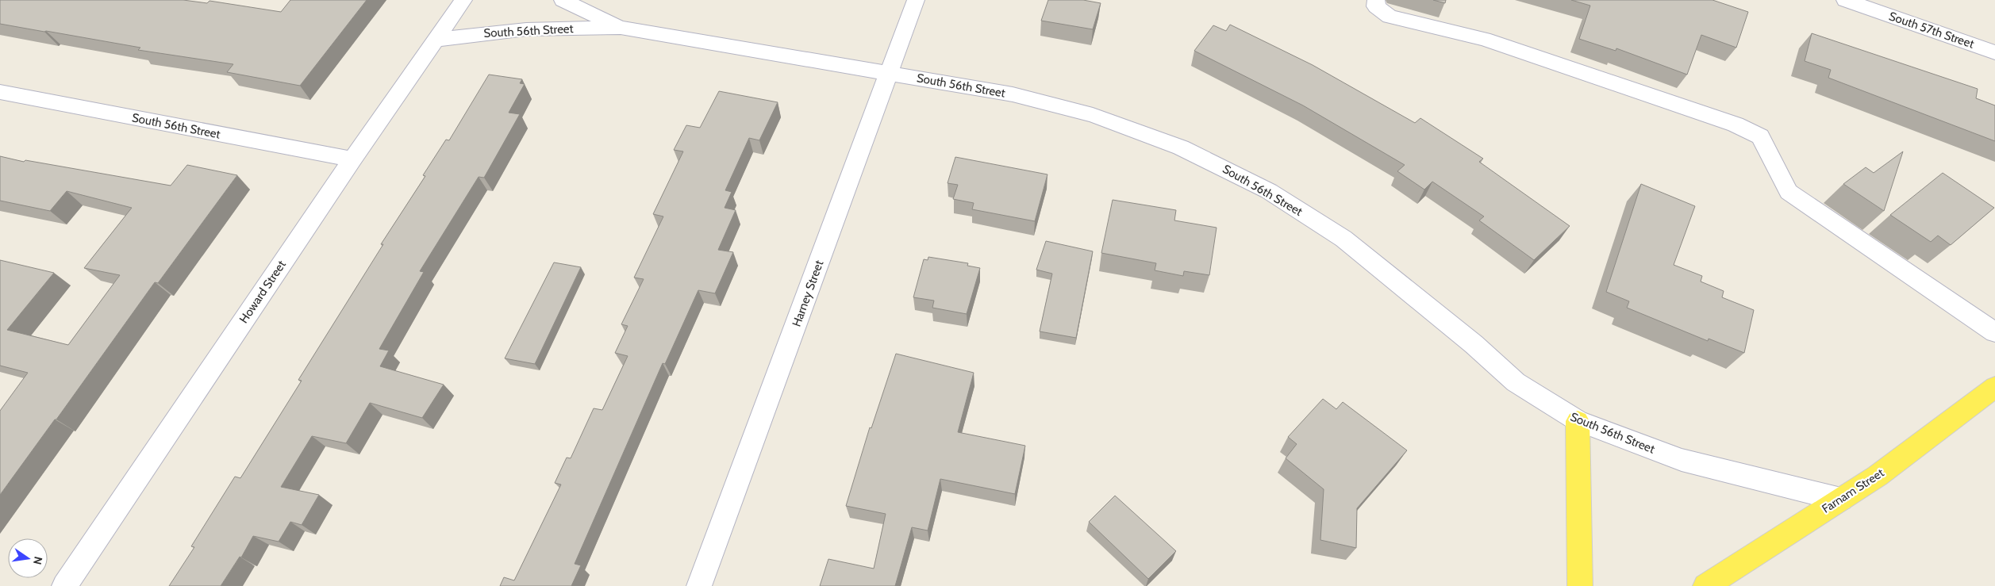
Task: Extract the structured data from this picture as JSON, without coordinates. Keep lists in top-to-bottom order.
{
  "streets": {
    "main road": ["Farnam Street"],
    "street": [
      "South 57th Street",
      "South 56th Street",
      "Howard Street",
      "Harney Street"
    ]
  },
  "crossings": [
    ["South 56th Street", "Howard Street"],
    ["South 56th Street", "Harney Street"],
    ["South 56th Street", "Farnam Street"]
  ],
  "north": "right"
}
